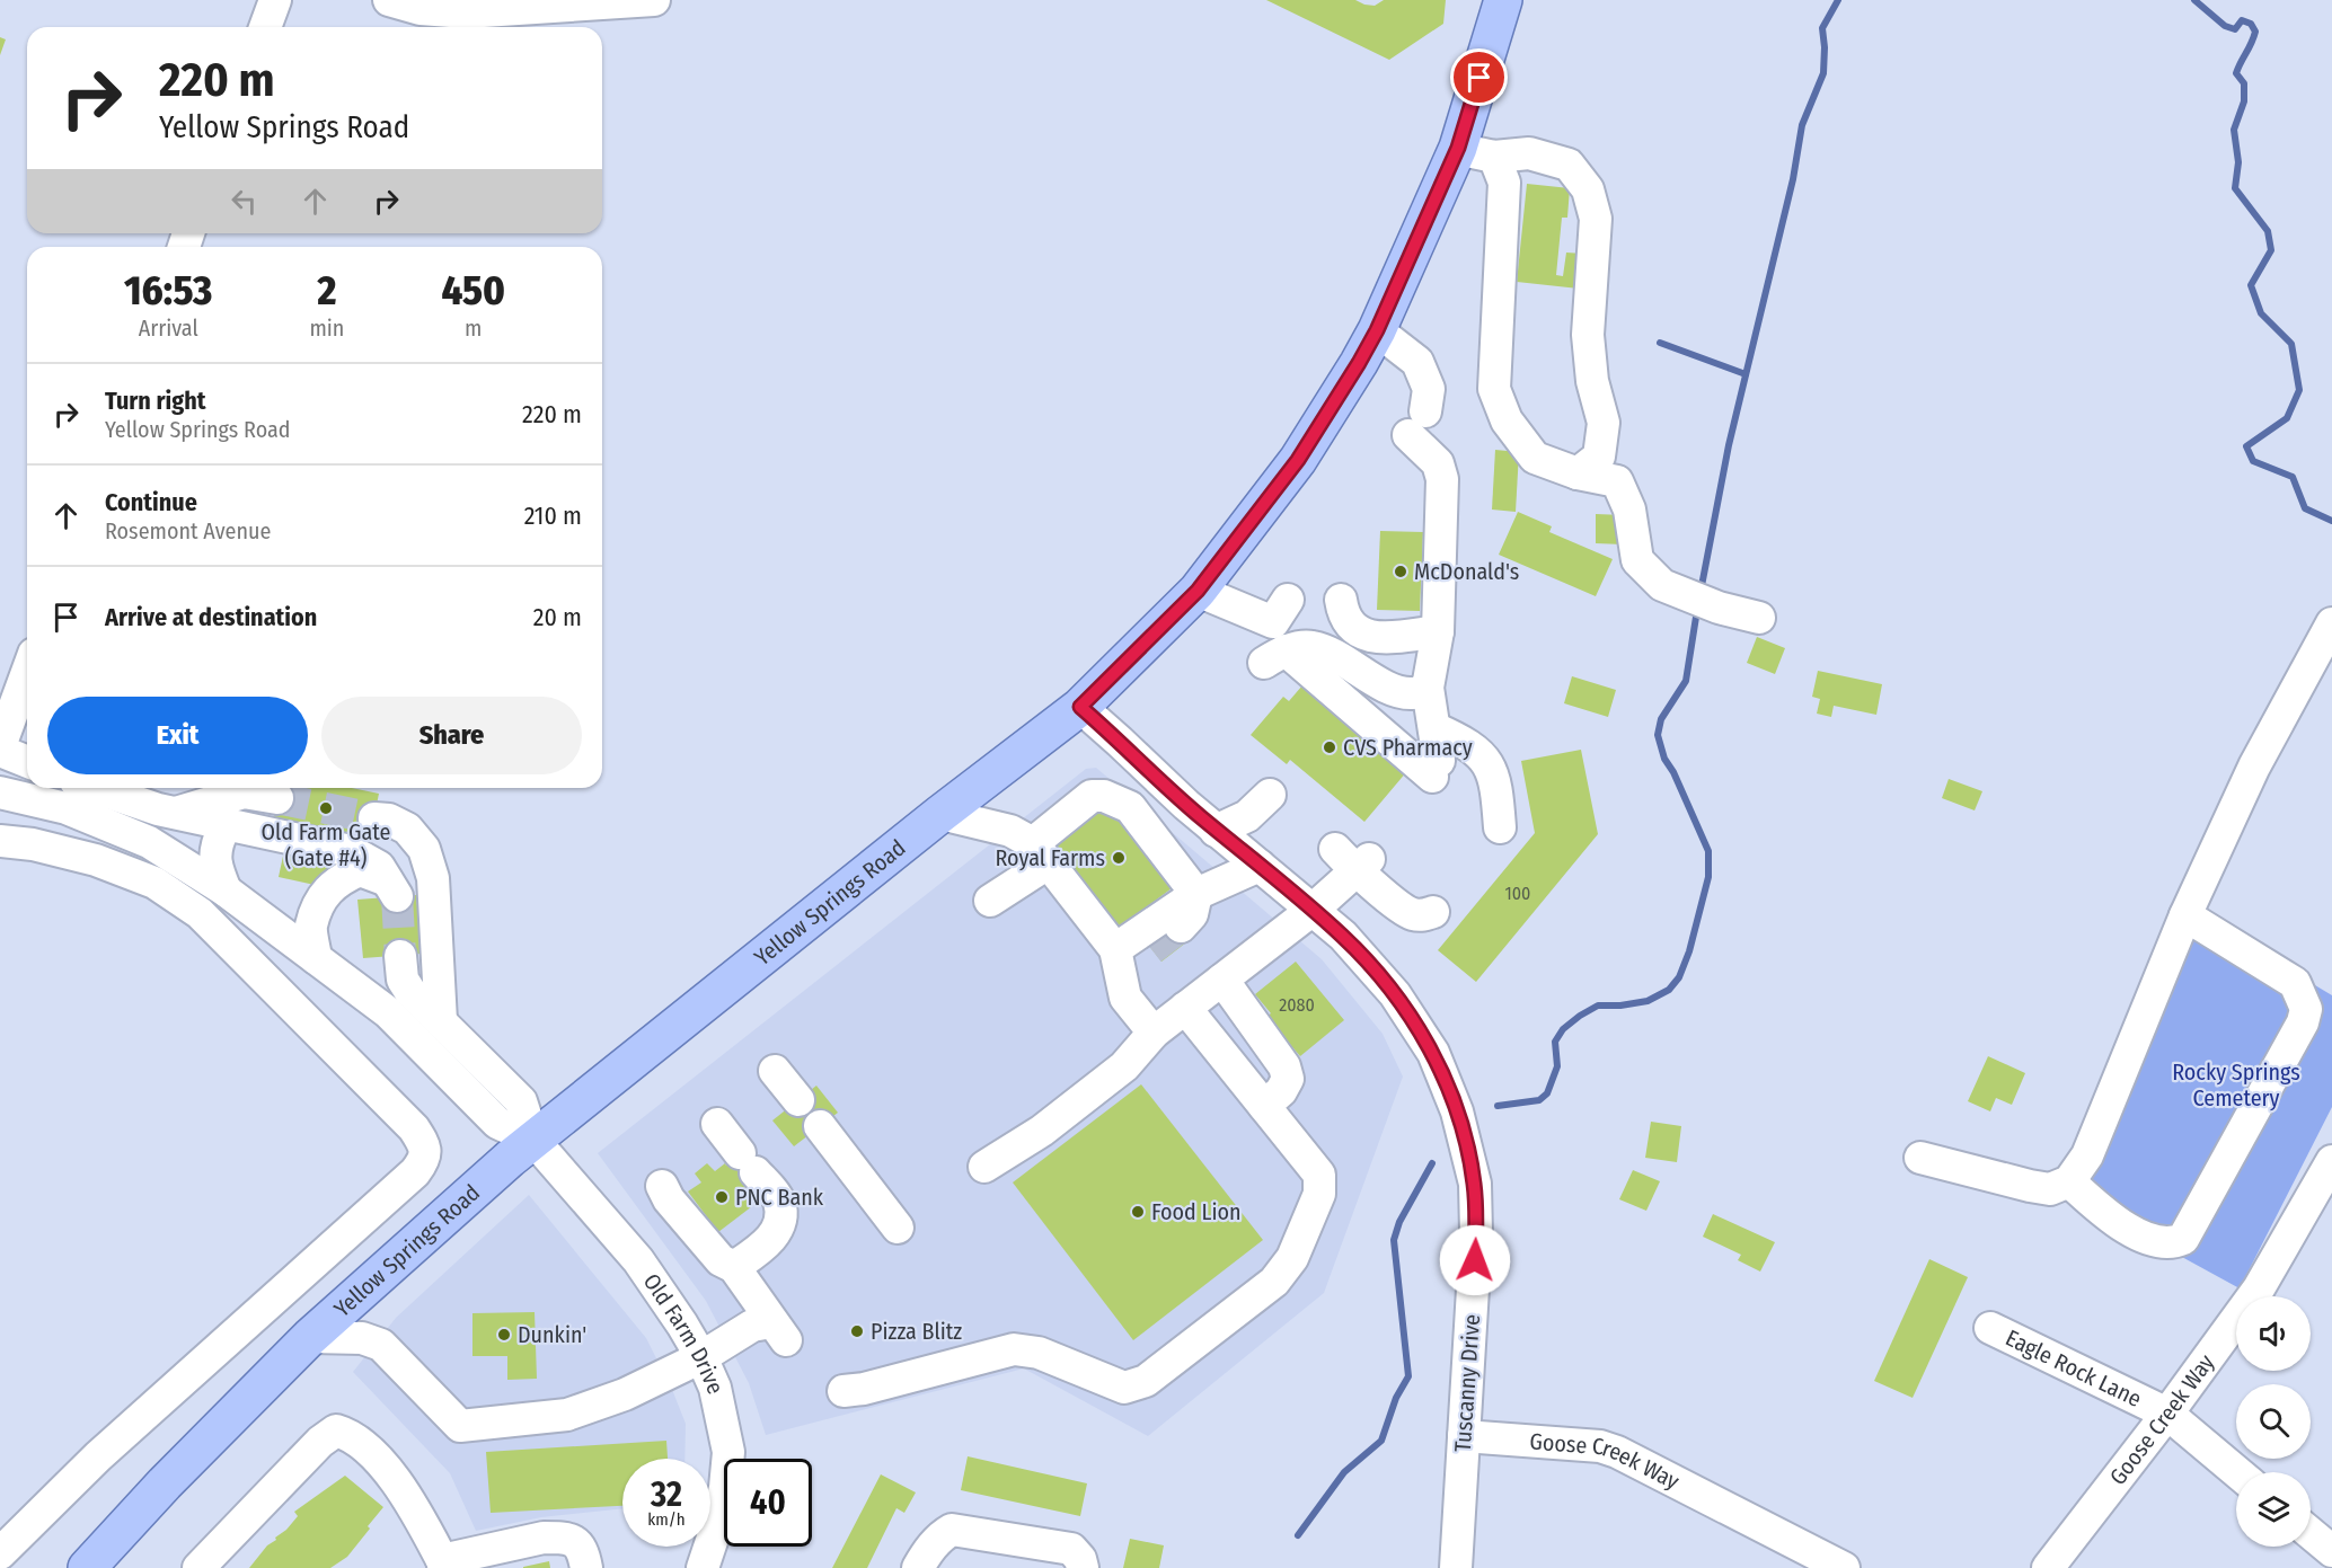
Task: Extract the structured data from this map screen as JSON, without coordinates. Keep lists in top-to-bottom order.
{
  "streets": {
    "main road": ["Yellow Springs Road"],
    "street": [
      "Old Farm Drive",
      "Eagle Rock Lane",
      "Tuscanny Drive",
      "Goose Creek Way"
    ]
  },
  "crossings": [
    ["Yellow Springs Road", "Old Farm Drive"],
    ["Yellow Springs Road", "Tuscanny Drive"],
    ["Eagle Rock Lane", "Goose Creek Way"],
    ["Tuscanny Drive", "Goose Creek Way"]
  ],
  "parks": ["Rocky Springs Cemetery"],
  "places": [
    "McDonald's",
    "CVS Pharmacy",
    "Old Farm Gate (Gate #4)",
    "Royal Farms",
    "PNC Bank",
    "Food Lion",
    "Pizza Blitz",
    "Dunkin'"
  ],
  "house_numbers": ["100", "2080"],
  "page": {
    "turn": ["220 m", "Yellow Springs Road"],
    "eta": [
      "16:53",
      "Arrival",
      "2",
      "min",
      "450",
      "m"
    ],
    "list": [
      {
        "name": "Turn right",
        "note": "Yellow Springs Road",
        "value": "220 m"
      },
      {
        "name": "Continue",
        "note": "Rosemont Avenue",
        "value": "210 m"
      },
      {
        "name": "Arrive at destination",
        "value": "20 m"
      }
    ],
    "buttons": ["Exit", "Share"],
    "speed": "32 km/h",
    "limit": "40"
  }
}
